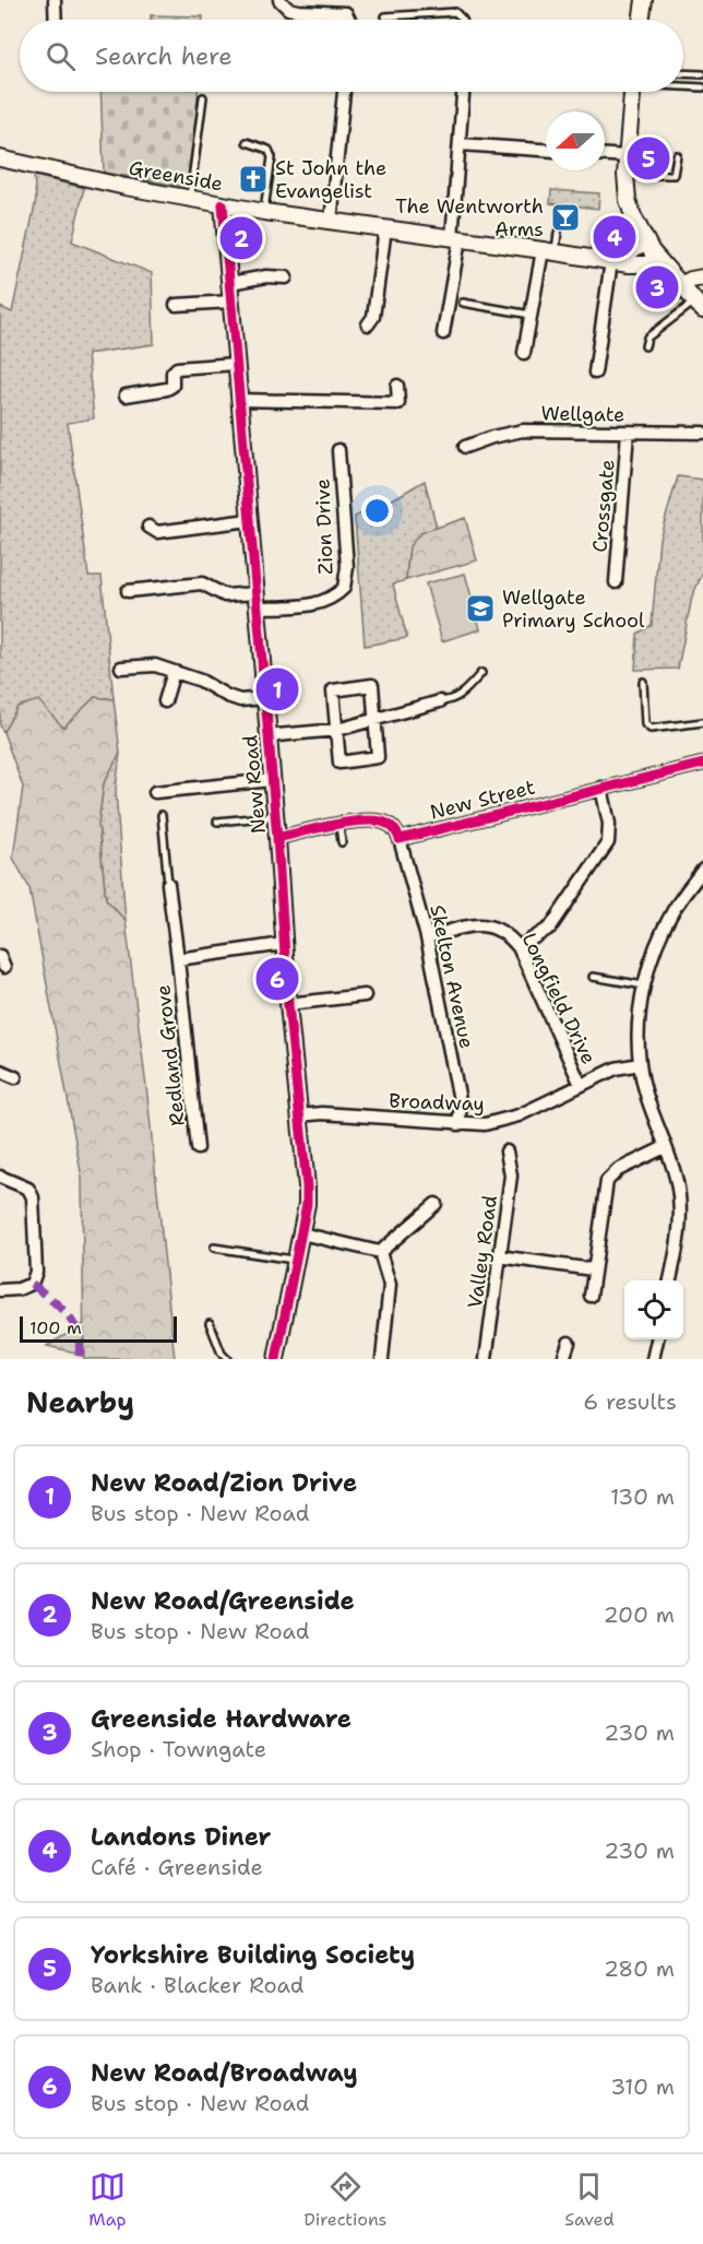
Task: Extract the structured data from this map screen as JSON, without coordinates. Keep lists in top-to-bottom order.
{
  "streets": {
    "street": [
      "Greenside",
      "Wellgate",
      "Crossgate",
      "Zion Drive",
      "New Road",
      "New Street",
      "Skelton Avenue",
      "Longfield Drive",
      "Redland Grove",
      "Broadway",
      "Valley Road"
    ]
  },
  "crossings": [
    ["Greenside", "New Road"],
    ["Wellgate", "Crossgate"],
    ["Zion Drive", "New Road"],
    ["New Road", "Broadway"],
    ["New Street", "Skelton Avenue"],
    ["Skelton Avenue", "Longfield Drive"],
    ["Skelton Avenue", "Broadway"],
    ["Longfield Drive", "Broadway"]
  ],
  "places": {
    "church": ["St John the Evangelist"],
    "bar": ["The Wentworth Arms"],
    "school or university": ["Wellgate Primary School"]
  },
  "scale_bar": "100 m",
  "north": "left",
  "page": {
    "search": "Search here",
    "pins": [
      "5",
      "4",
      "2",
      "3",
      "1",
      "6"
    ],
    "scale": "100 m",
    "heading": ["Nearby", "6 results"],
    "list": [
      {
        "mark": "1",
        "name": "New Road/Zion Drive",
        "note": "Bus stop · New Road",
        "value": "130 m"
      },
      {
        "mark": "2",
        "name": "New Road/Greenside",
        "note": "Bus stop · New Road",
        "value": "200 m"
      },
      {
        "mark": "3",
        "name": "Greenside Hardware",
        "note": "Shop · Towngate",
        "value": "230 m"
      },
      {
        "mark": "4",
        "name": "Landons Diner",
        "note": "Café · Greenside",
        "value": "230 m"
      },
      {
        "mark": "5",
        "name": "Yorkshire Building Society",
        "note": "Bank · Blacker Road",
        "value": "280 m"
      },
      {
        "mark": "6",
        "name": "New Road/Broadway",
        "note": "Bus stop · New Road",
        "value": "310 m"
      }
    ],
    "nav": ["Map", "Directions", "Saved"]
  }
}
